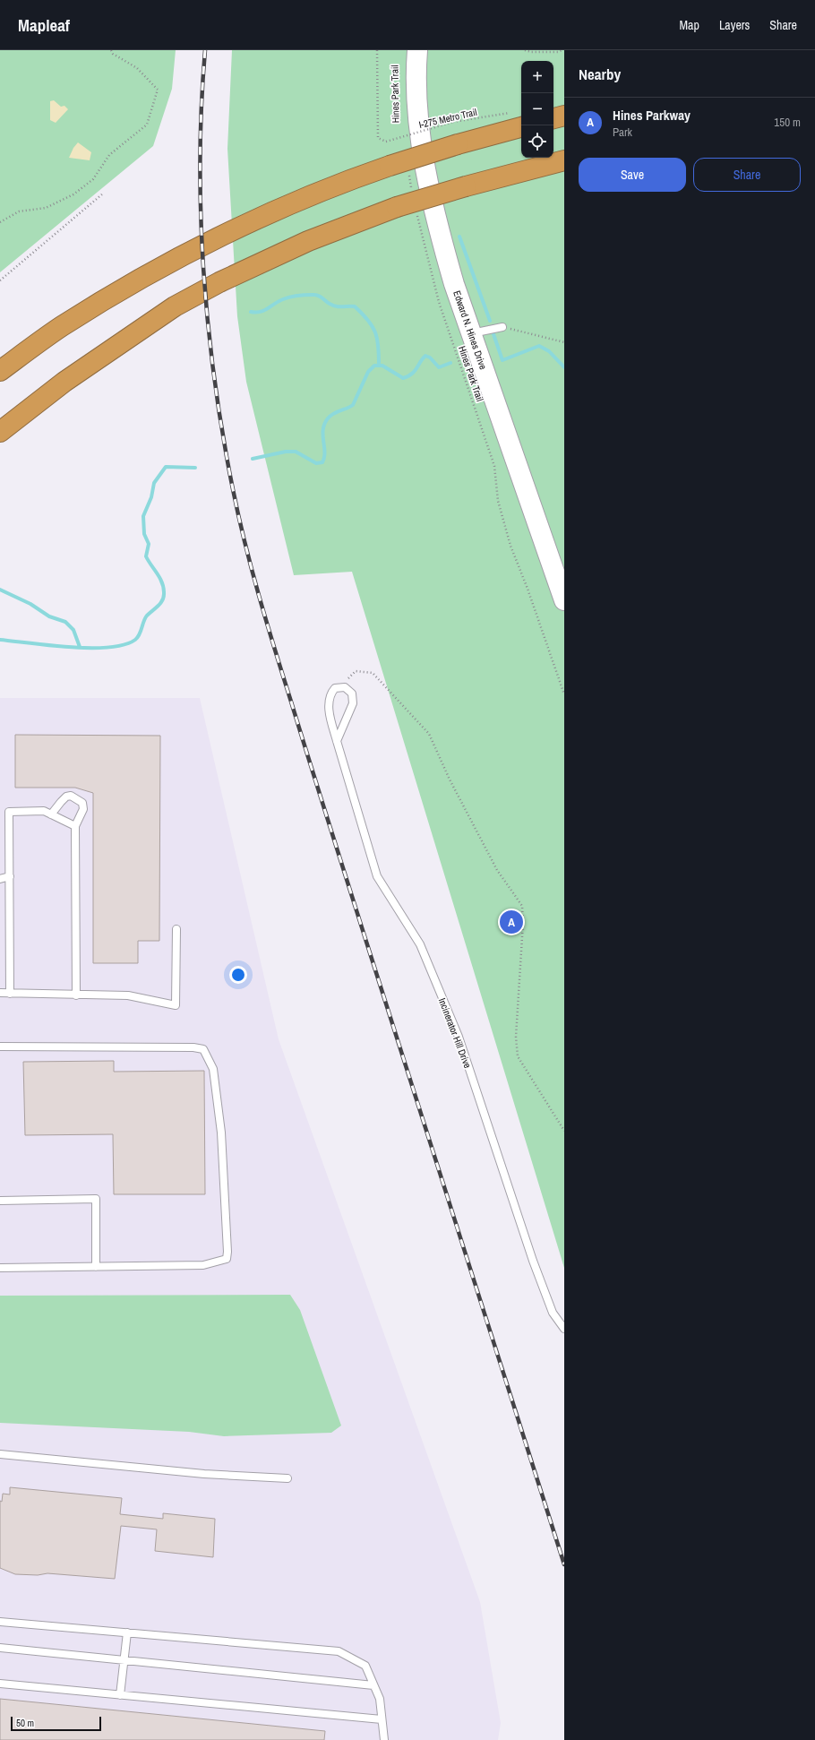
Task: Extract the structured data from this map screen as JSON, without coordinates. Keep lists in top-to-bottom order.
{
  "streets": {
    "street": ["Edward N. Hines Drive"],
    "lane": ["Incinerator Hill Drive"],
    "path": ["Hines Park Trail", "I-275 Metro Trail"]
  },
  "scale_bar": "50 m",
  "page": {
    "header": "Mapleaf",
    "nav": ["Map", "Layers", "Share"],
    "heading": "Nearby",
    "map_buttons": ["+", "−"],
    "list": [
      {
        "mark": "A",
        "name": "Hines Parkway",
        "note": "Park",
        "value": "150 m"
      }
    ],
    "buttons": ["Save", "Share"],
    "pins": "A",
    "scale": "50 m"
  }
}
